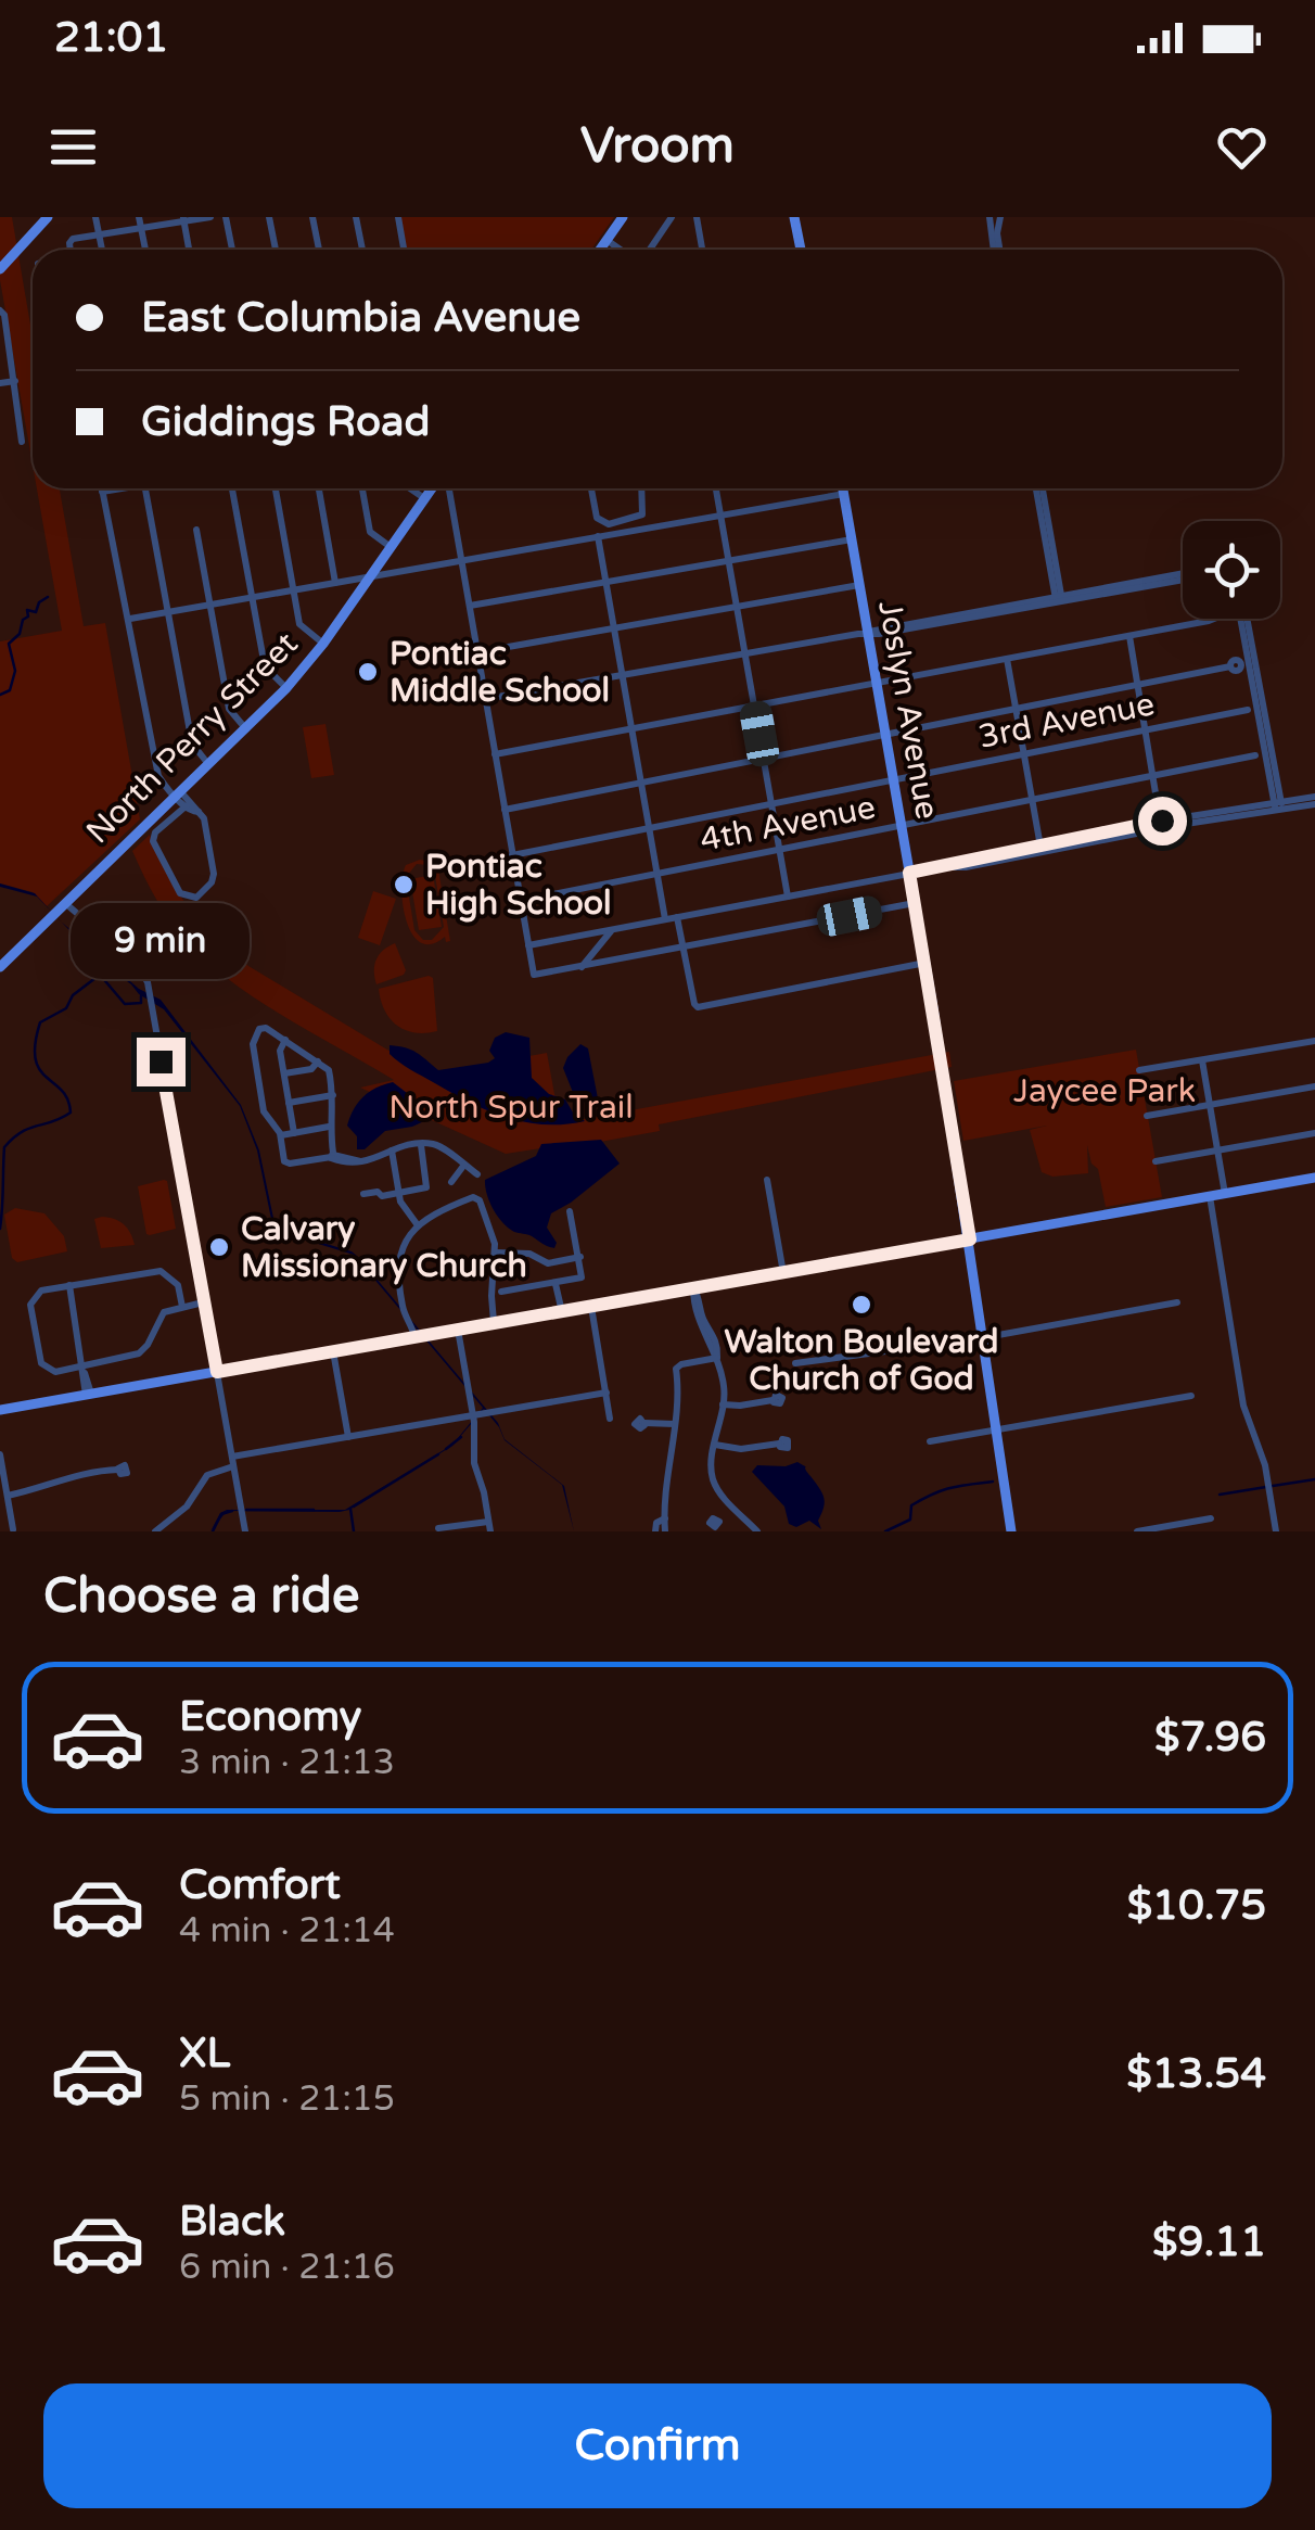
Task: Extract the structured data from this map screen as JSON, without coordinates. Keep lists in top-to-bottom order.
{
  "streets": {
    "main road": ["Joslyn Avenue", "North Perry Street"],
    "street": ["3rd Avenue", "4th Avenue"]
  },
  "crossings": [
    ["Joslyn Avenue", "3rd Avenue"],
    ["Joslyn Avenue", "4th Avenue"]
  ],
  "parks": ["Jaycee Park", "North Spur Trail"],
  "places": [
    "Pontiac Middle School",
    "Pontiac High School",
    "Calvary Missionary Church",
    "Walton Boulevard Church of God"
  ],
  "page": {
    "status": "21:01",
    "header": "Vroom",
    "banner": ["East Columbia Avenue", "Giddings Road"],
    "bubble": "9 min",
    "heading": "Choose a ride",
    "list": [
      {
        "name": "Economy",
        "note": "3 min · 21:13",
        "value": "$7.96"
      },
      {
        "name": "Comfort",
        "note": "4 min · 21:14",
        "value": "$10.75"
      },
      {
        "name": "XL",
        "note": "5 min · 21:15",
        "value": "$13.54"
      },
      {
        "name": "Black",
        "note": "6 min · 21:16",
        "value": "$9.11"
      }
    ],
    "buttons": "Confirm"
  }
}
